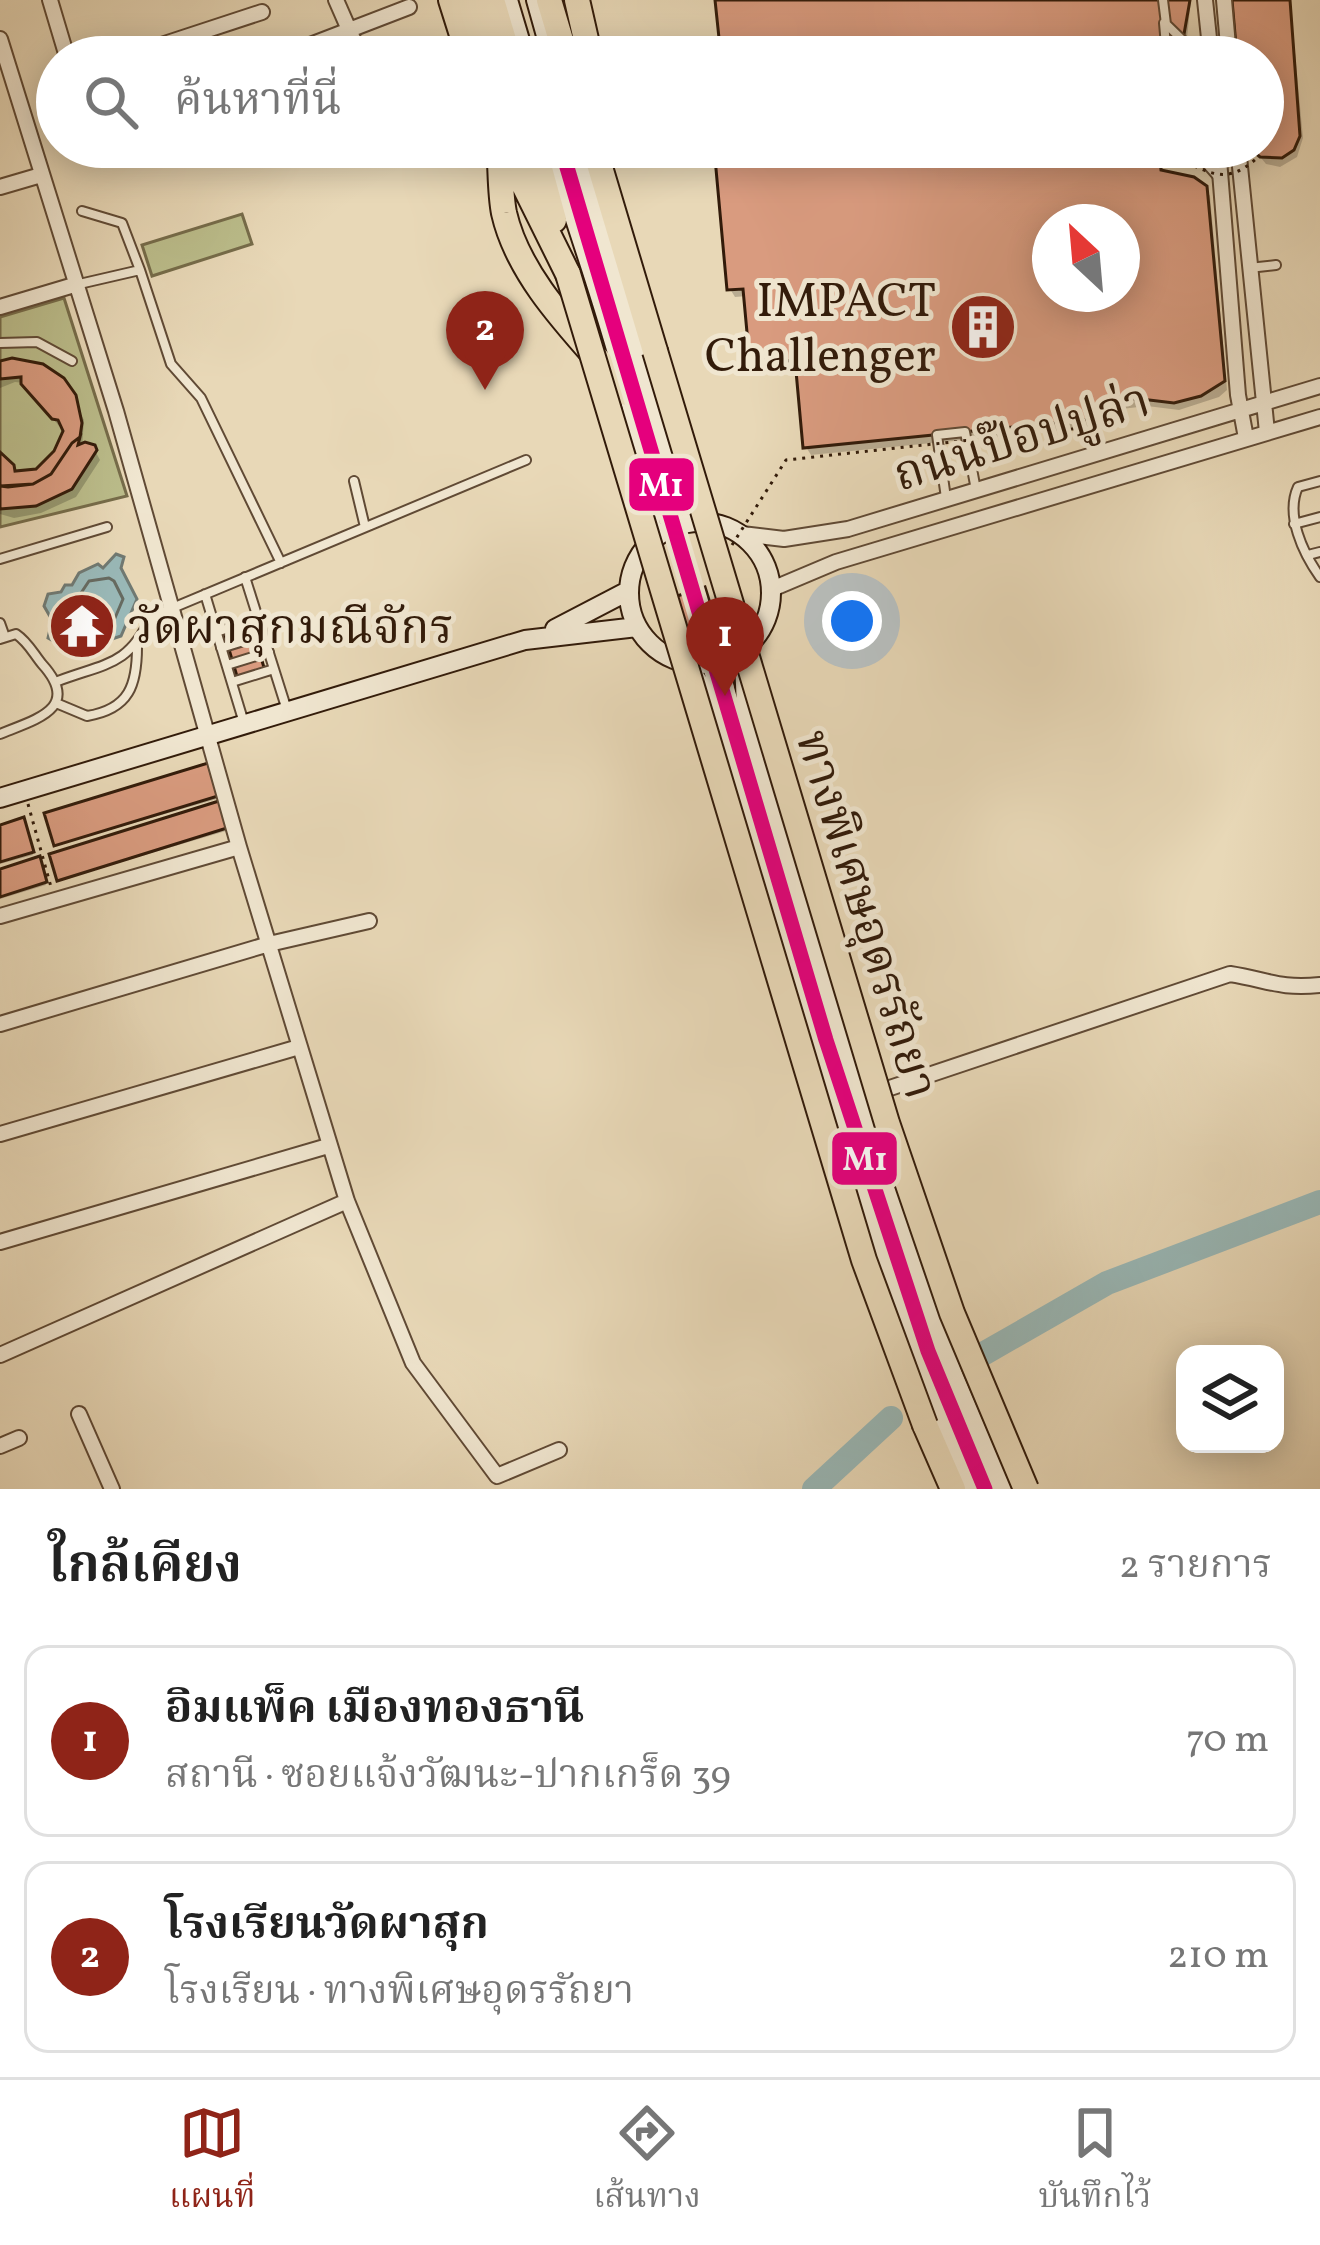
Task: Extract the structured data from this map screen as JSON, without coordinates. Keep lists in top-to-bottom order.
{
  "streets": {
    "highway": ["ทางพิเศษอุดรรัถยา"],
    "street": ["ถนนป๊อปปูล่า"]
  },
  "places": {
    "building": ["IMPACT Challenger"],
    "temple": ["วัดผาสุกมณีจักร"]
  },
  "lines": ["transit line M1"],
  "north": "top left",
  "page": {
    "search": "ค้นหาที่นี่",
    "pins": ["2", "1"],
    "heading": ["ใกล้เคียง", "2 รายการ"],
    "list": [
      {
        "mark": "1",
        "name": "อิมแพ็ค เมืองทองธานี",
        "note": "สถานี · ซอยแจ้งวัฒนะ-ปากเกร็ด 39",
        "value": "70 m"
      },
      {
        "mark": "2",
        "name": "โรงเรียนวัดผาสุก",
        "note": "โรงเรียน · ทางพิเศษอุดรรัถยา",
        "value": "210 m"
      }
    ],
    "nav": ["แผนที่", "เส้นทาง", "บันทึกไว้"]
  }
}
